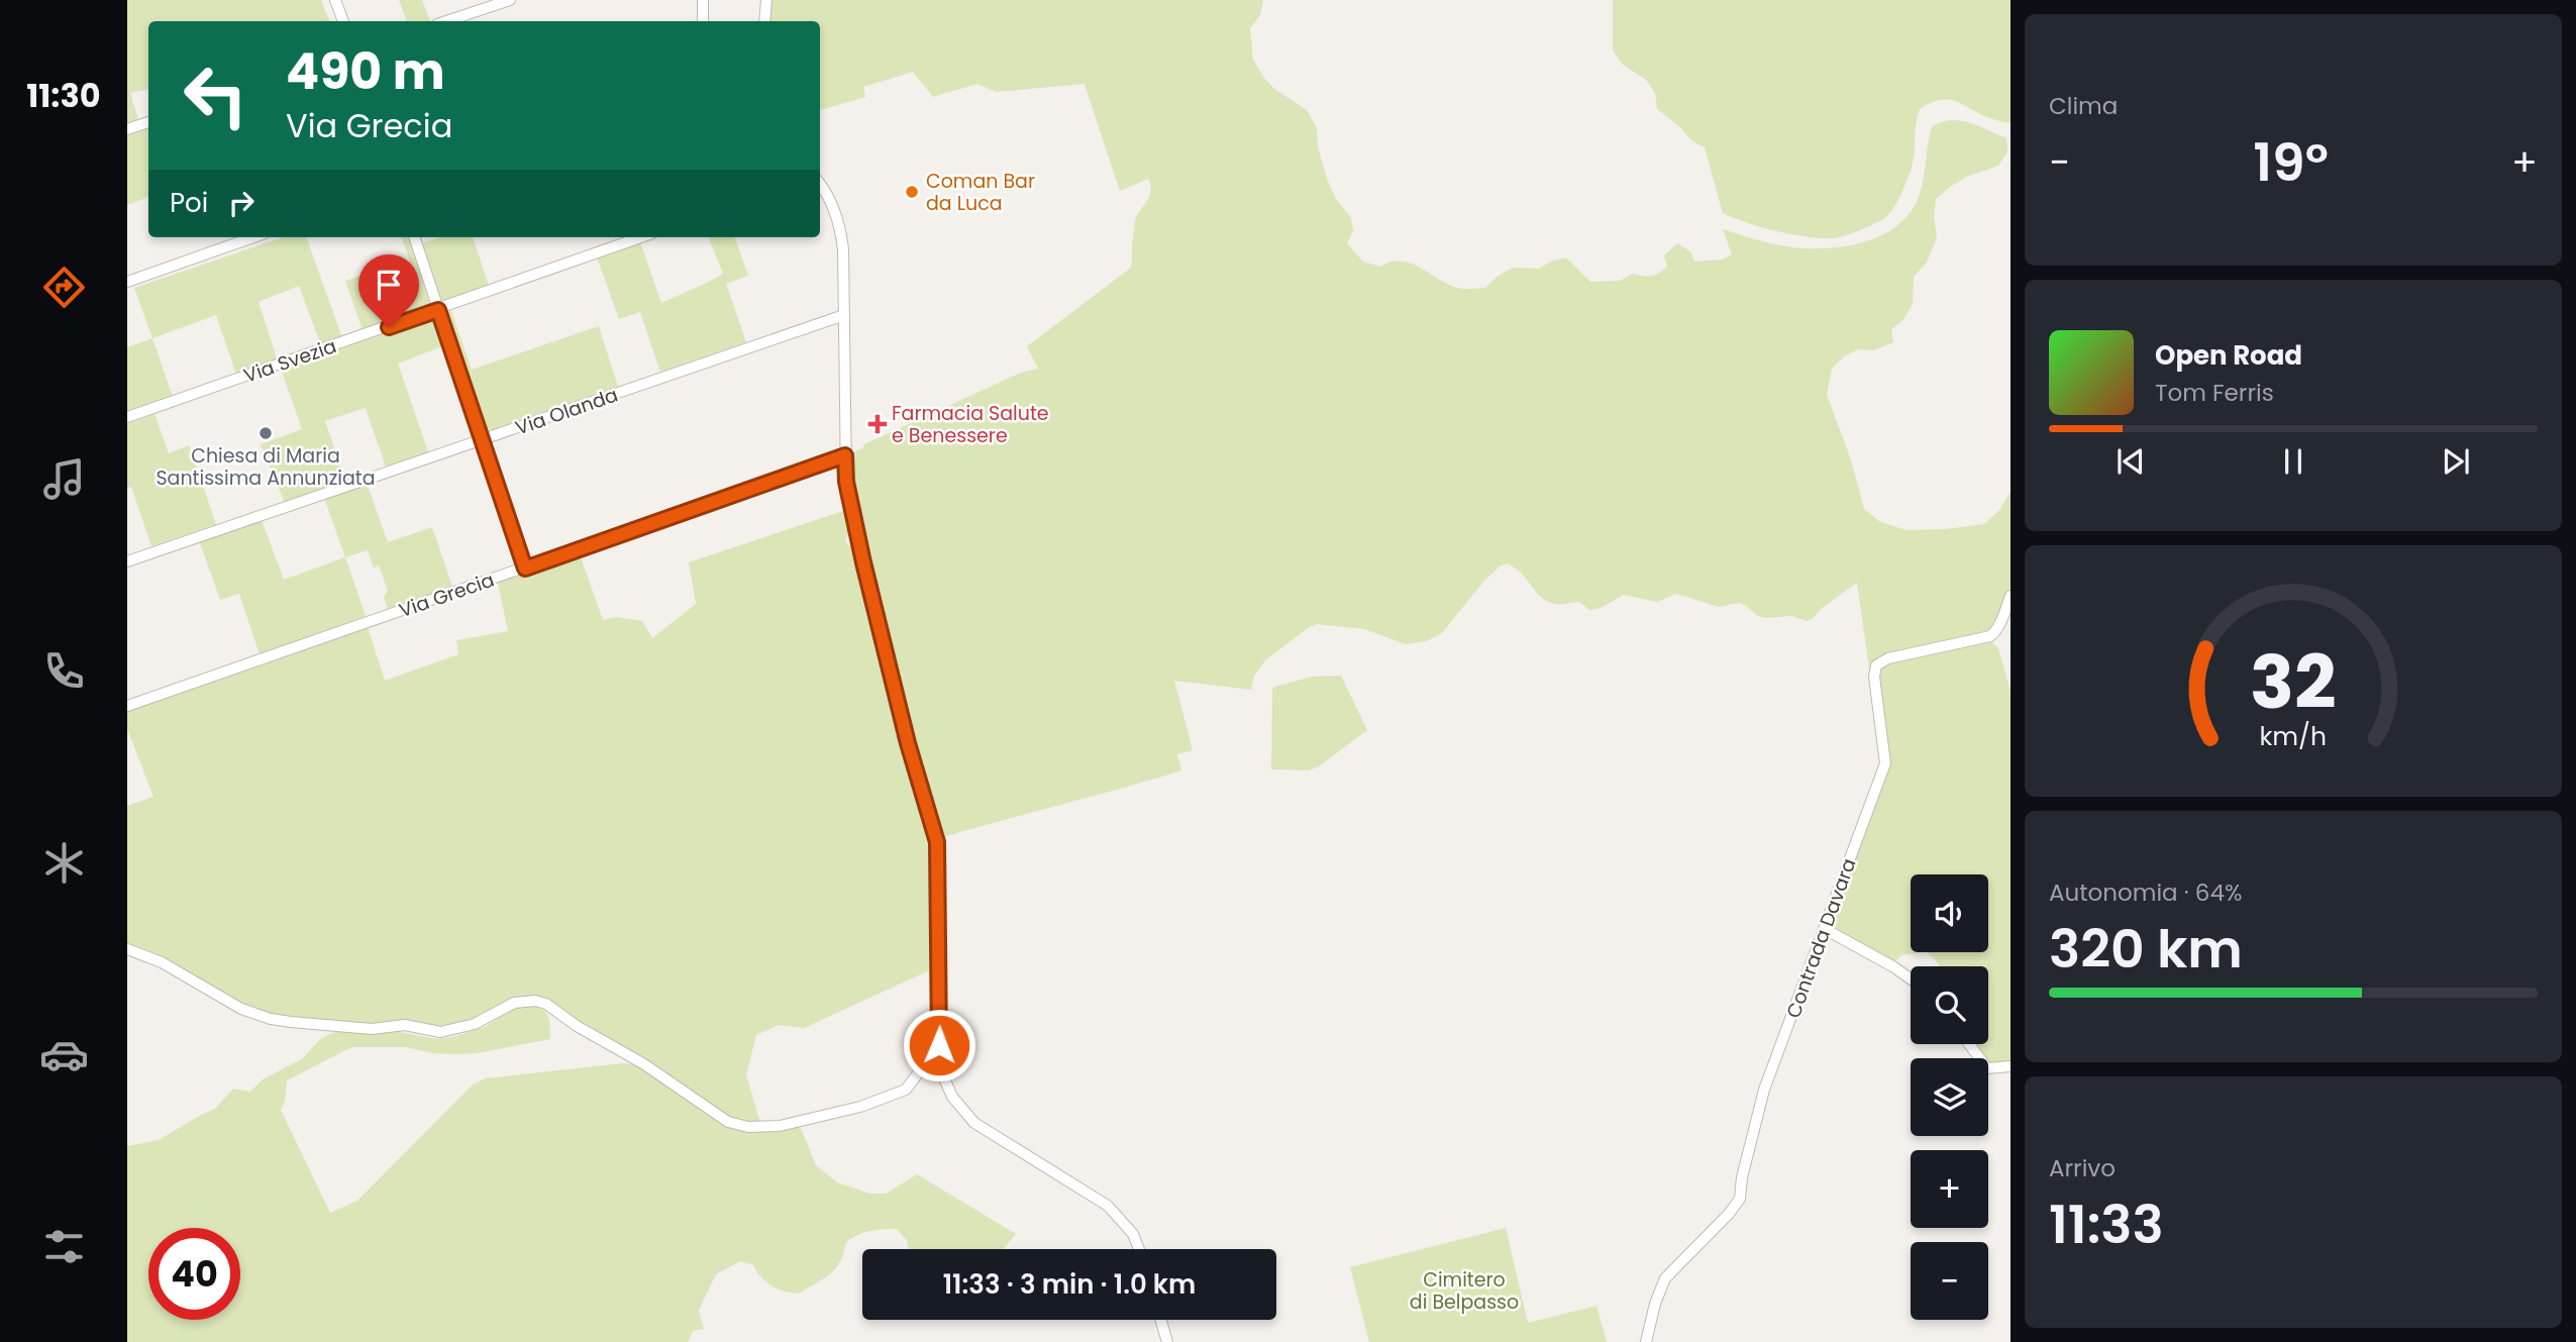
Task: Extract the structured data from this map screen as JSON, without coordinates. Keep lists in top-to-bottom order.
{
  "streets": {
    "street": [
      "Via Svezia",
      "Via Olanda",
      "Via Grecia",
      "Contrada Davara"
    ]
  },
  "parks": ["Cimitero di Belpasso"],
  "places": {
    "other": ["Coman Bar da Luca", "Chiesa di Maria Santissima Annunziata"],
    "health": ["Farmacia Salute e Benessere"]
  },
  "page": {
    "tabs": "11:30",
    "tile": [
      "Clima",
      ["Autonomia · 64%", "320 km"],
      ["Arrivo", "11:33"]
    ],
    "turn": ["490 m", "Via Grecia"],
    "heat": ["−", "19°", "+"],
    "then": "Poi",
    "song": ["Open Road", "Tom Ferris"],
    "map_buttons": ["+", "−"],
    "limit": "40",
    "trip": "11:33 · 3 min · 1.0 km",
    "gauge": ["32", "km/h"]
  }
}
